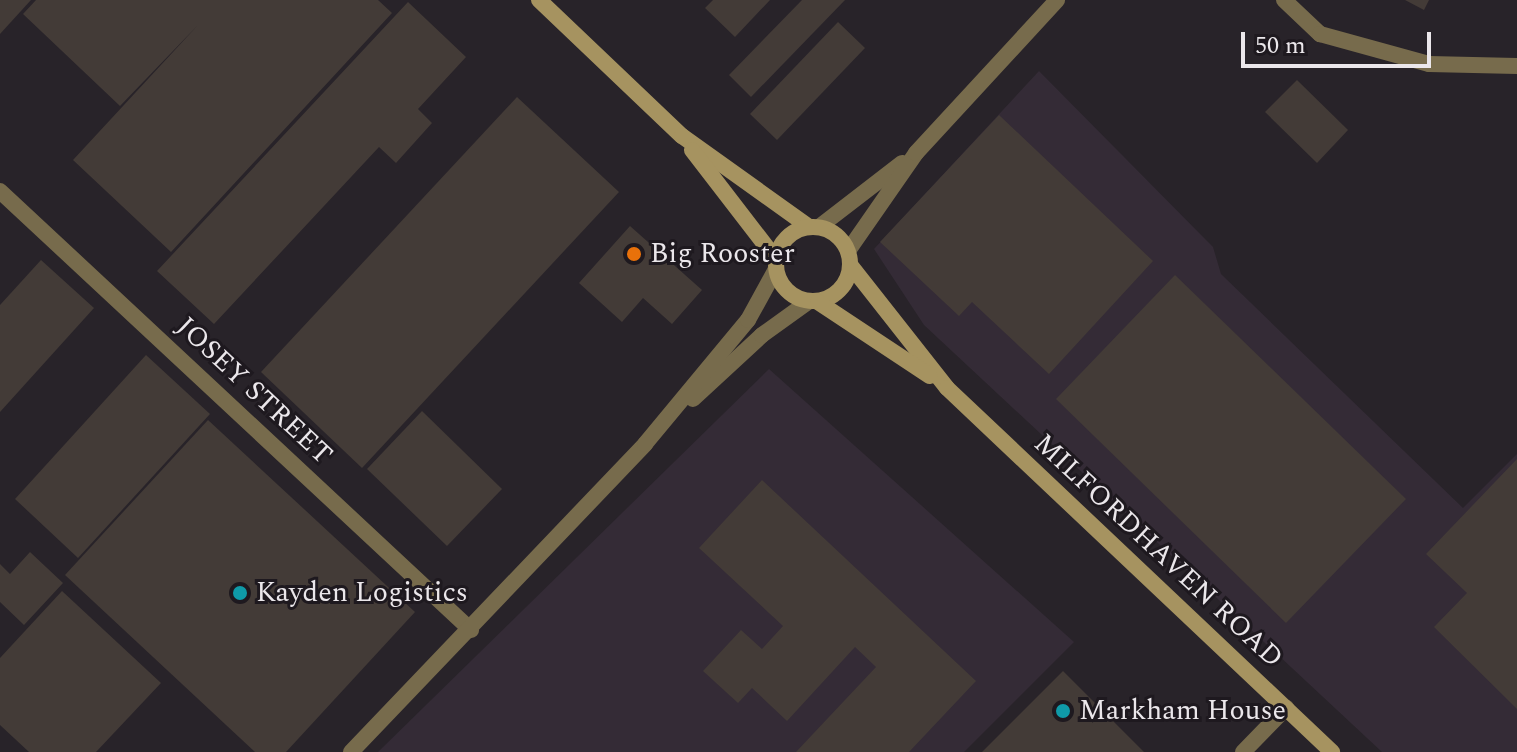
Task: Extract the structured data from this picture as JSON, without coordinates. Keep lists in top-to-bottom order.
{
  "streets": {
    "main road": ["MILFORDHAVEN ROAD"],
    "street": ["JOSEY STREET"]
  },
  "places": ["Big Rooster", "Kayden Logistics", "Markham House"],
  "scale_bar": "50 m"
}
